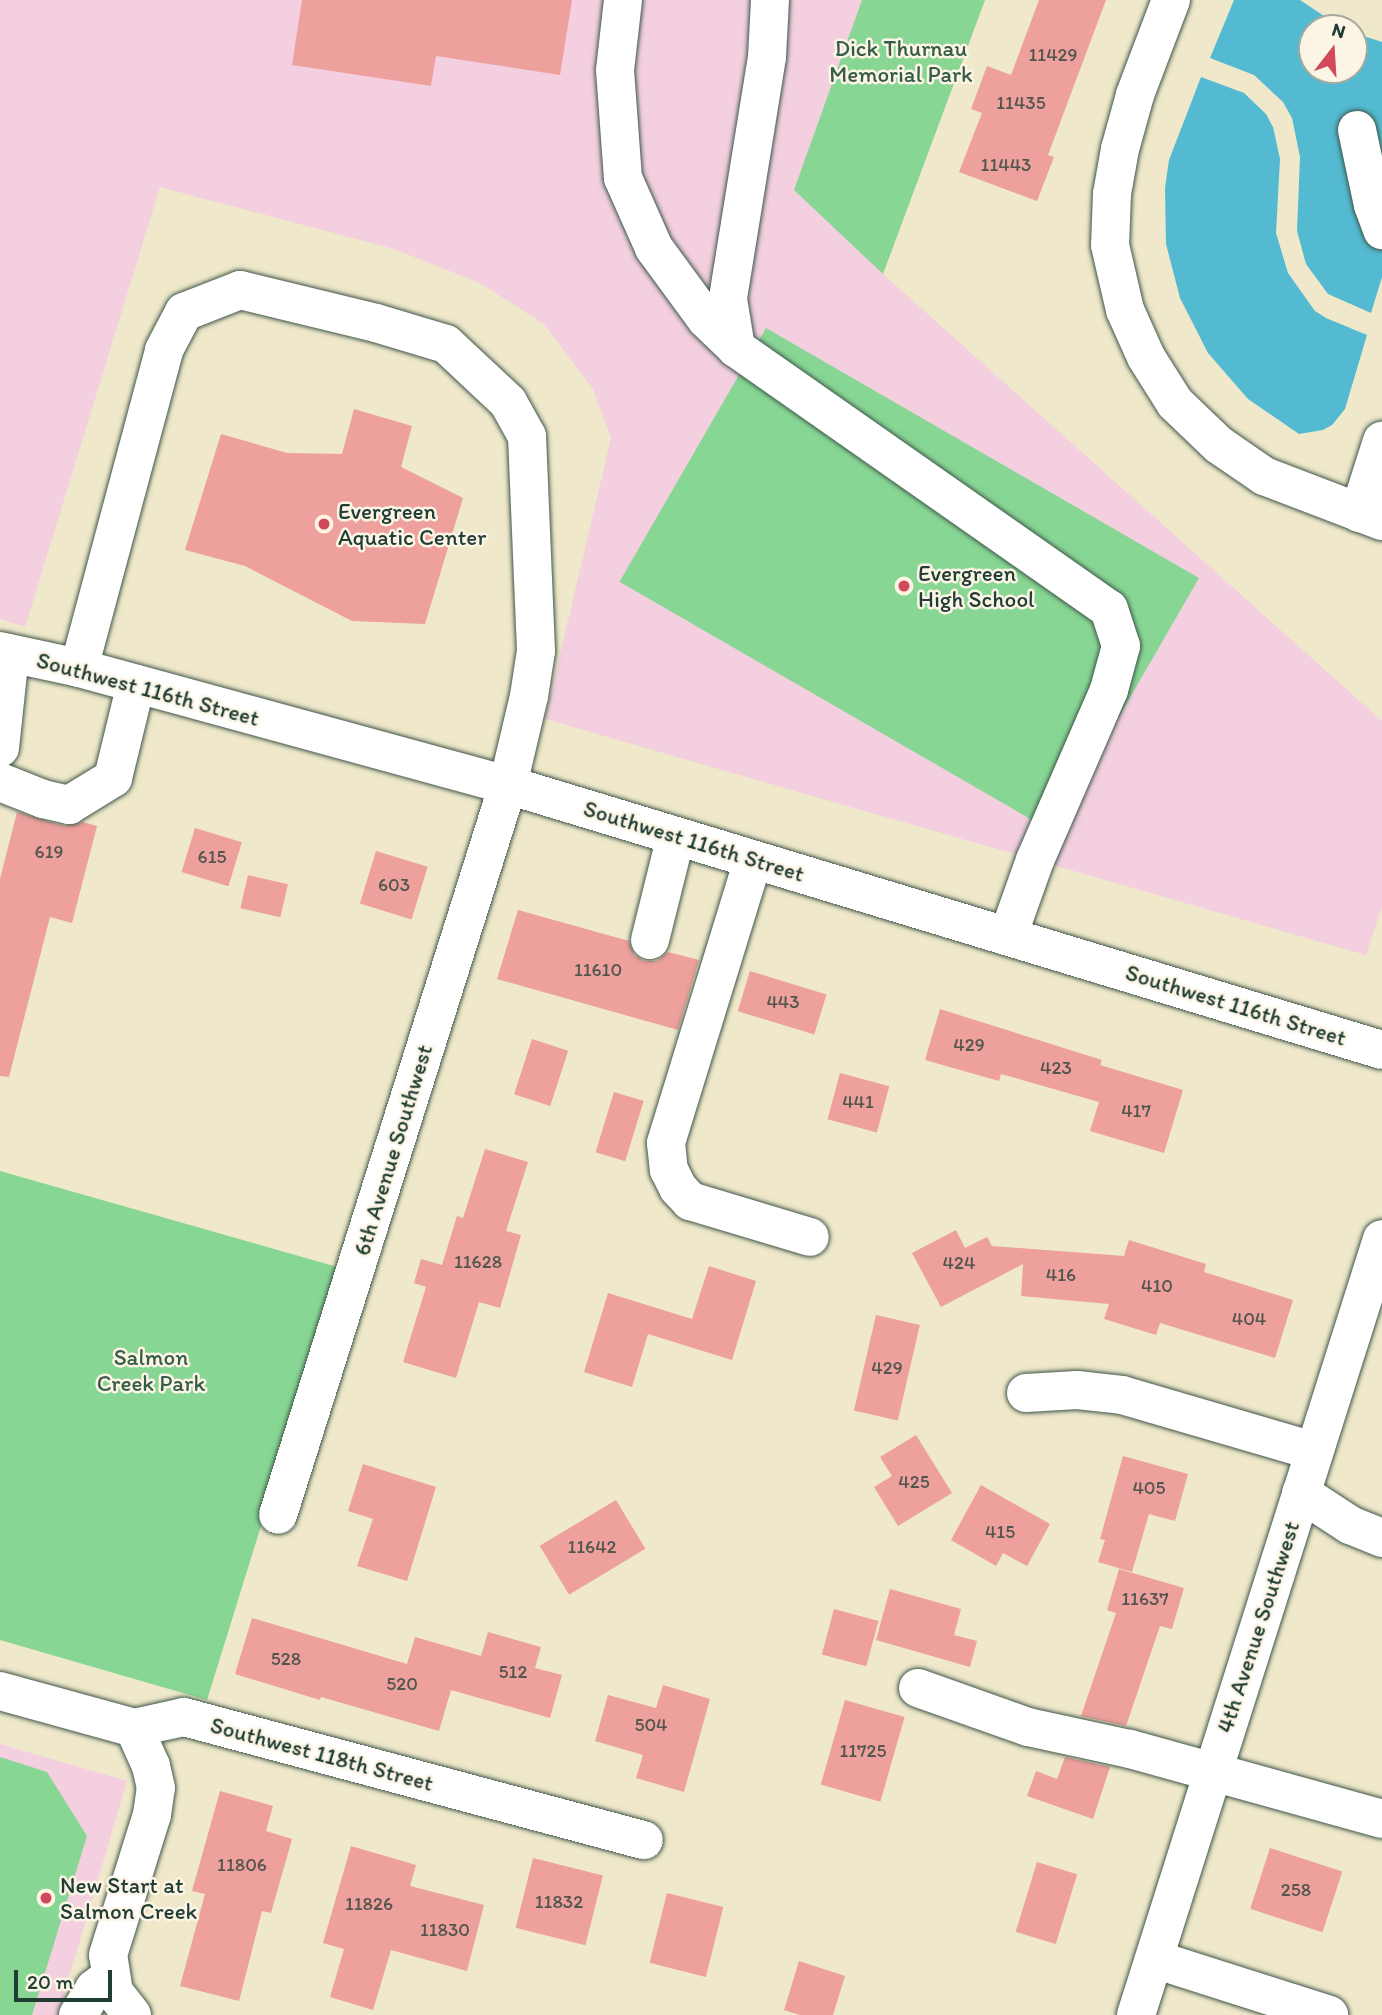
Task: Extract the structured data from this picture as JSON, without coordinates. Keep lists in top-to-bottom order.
{
  "streets": {
    "street": [
      "Southwest 116th Street",
      "6th Avenue Southwest",
      "4th Avenue Southwest",
      "Southwest 118th Street"
    ]
  },
  "crossings": [
    ["Southwest 116th Street", "6th Avenue Southwest"]
  ],
  "parks": ["Dick Thurnau Memorial Park", "Salmon Creek Park"],
  "places": ["Evergreen Aquatic Center", "Evergreen High School", "New Start at Salmon Creek"],
  "house_numbers": [
    "11429",
    "11435",
    "11443",
    "619",
    "615",
    "603",
    "11610",
    "443",
    "429",
    "423",
    "441",
    "417",
    "11628",
    "424",
    "416",
    "410",
    "404",
    "429",
    "425",
    "405",
    "415",
    "11642",
    "11637",
    "528",
    "512",
    "520",
    "504",
    "11725",
    "11806",
    "258",
    "11832",
    "11826",
    "11830"
  ],
  "scale_bar": "20 m",
  "north": "top"
}
